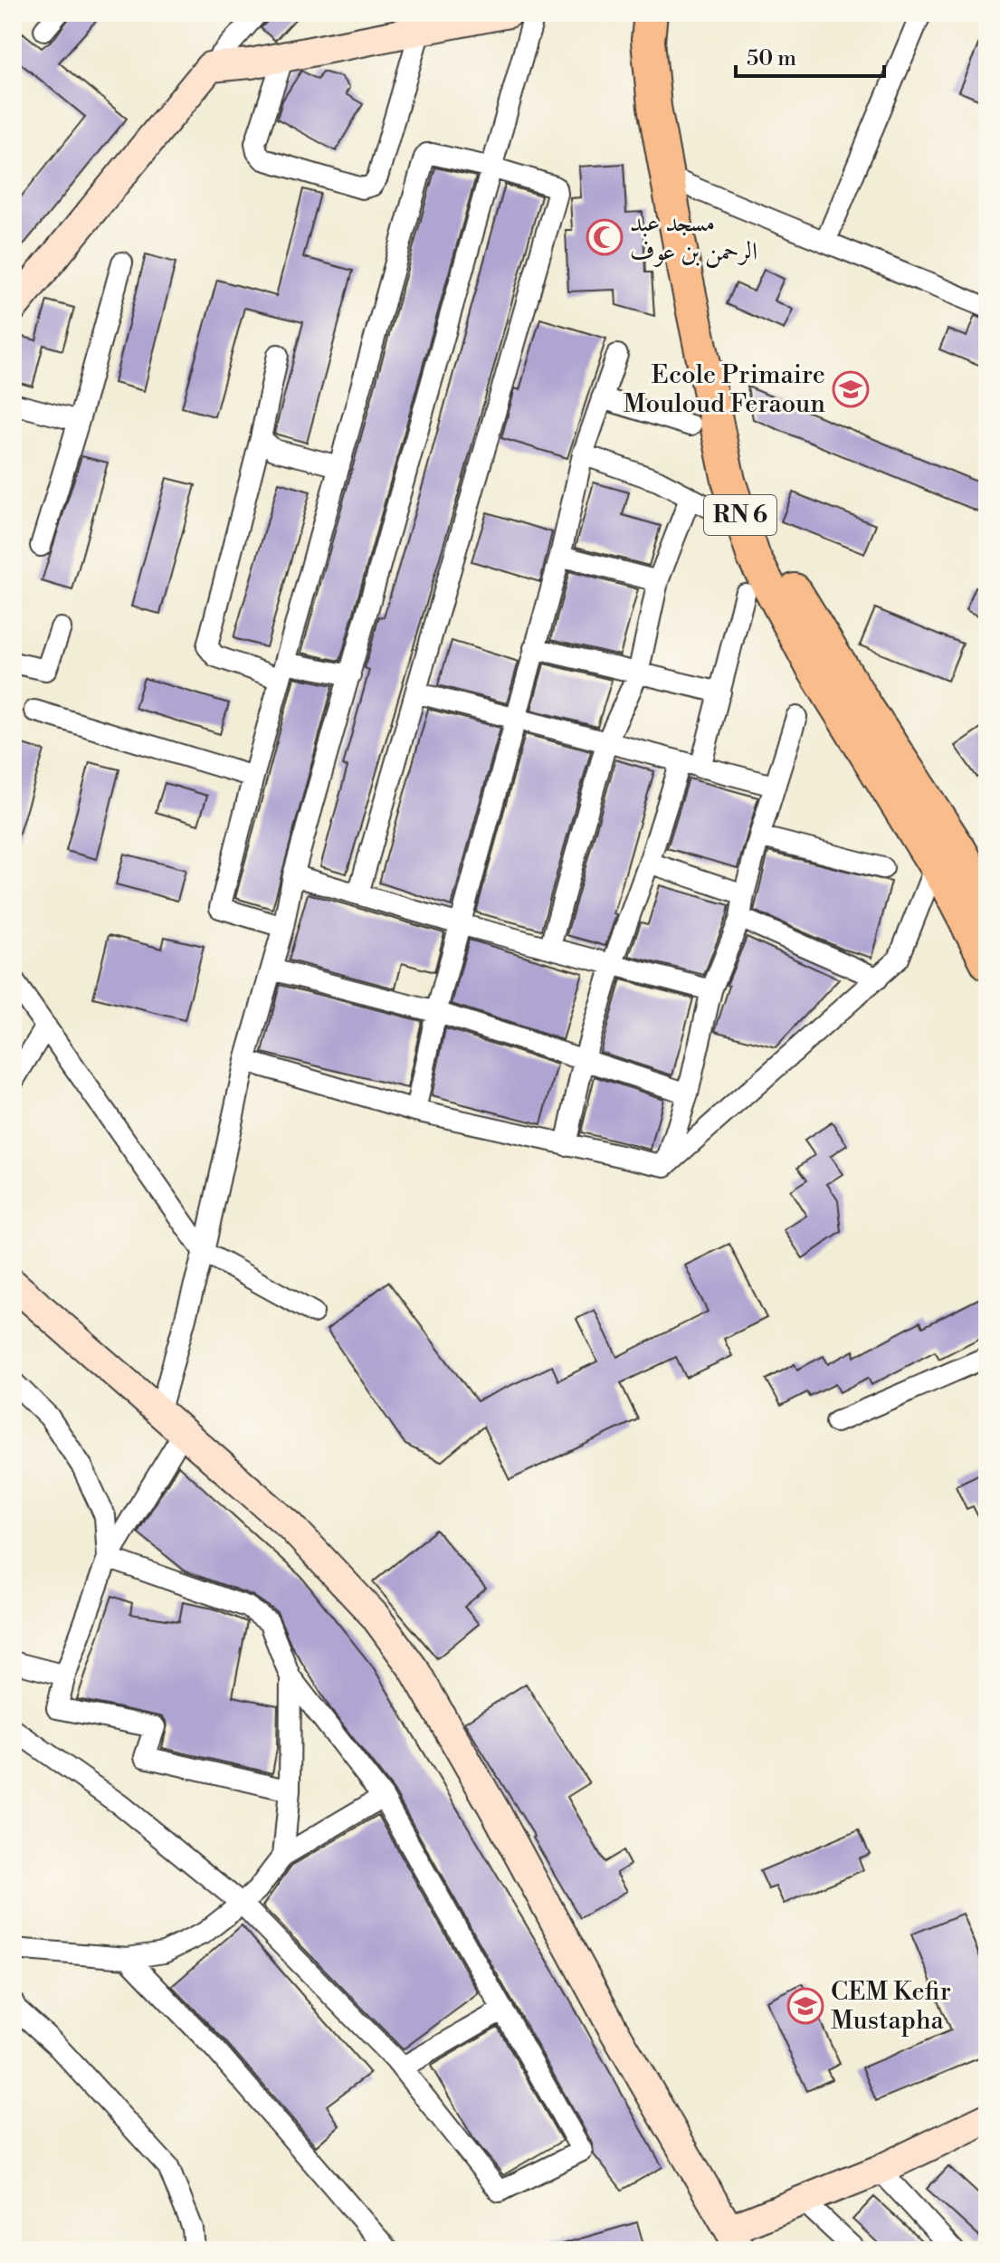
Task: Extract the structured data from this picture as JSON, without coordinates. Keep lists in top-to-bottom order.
{
  "streets": {
    "main road": ["RN 6"]
  },
  "places": {
    "mosque": ["مسجد عبد الرحمن بن عوف"],
    "school or university": ["Ecole Primaire Mouloud Feraoun", "CEM Kefir Mustapha"]
  },
  "scale_bar": "50 m"
}
